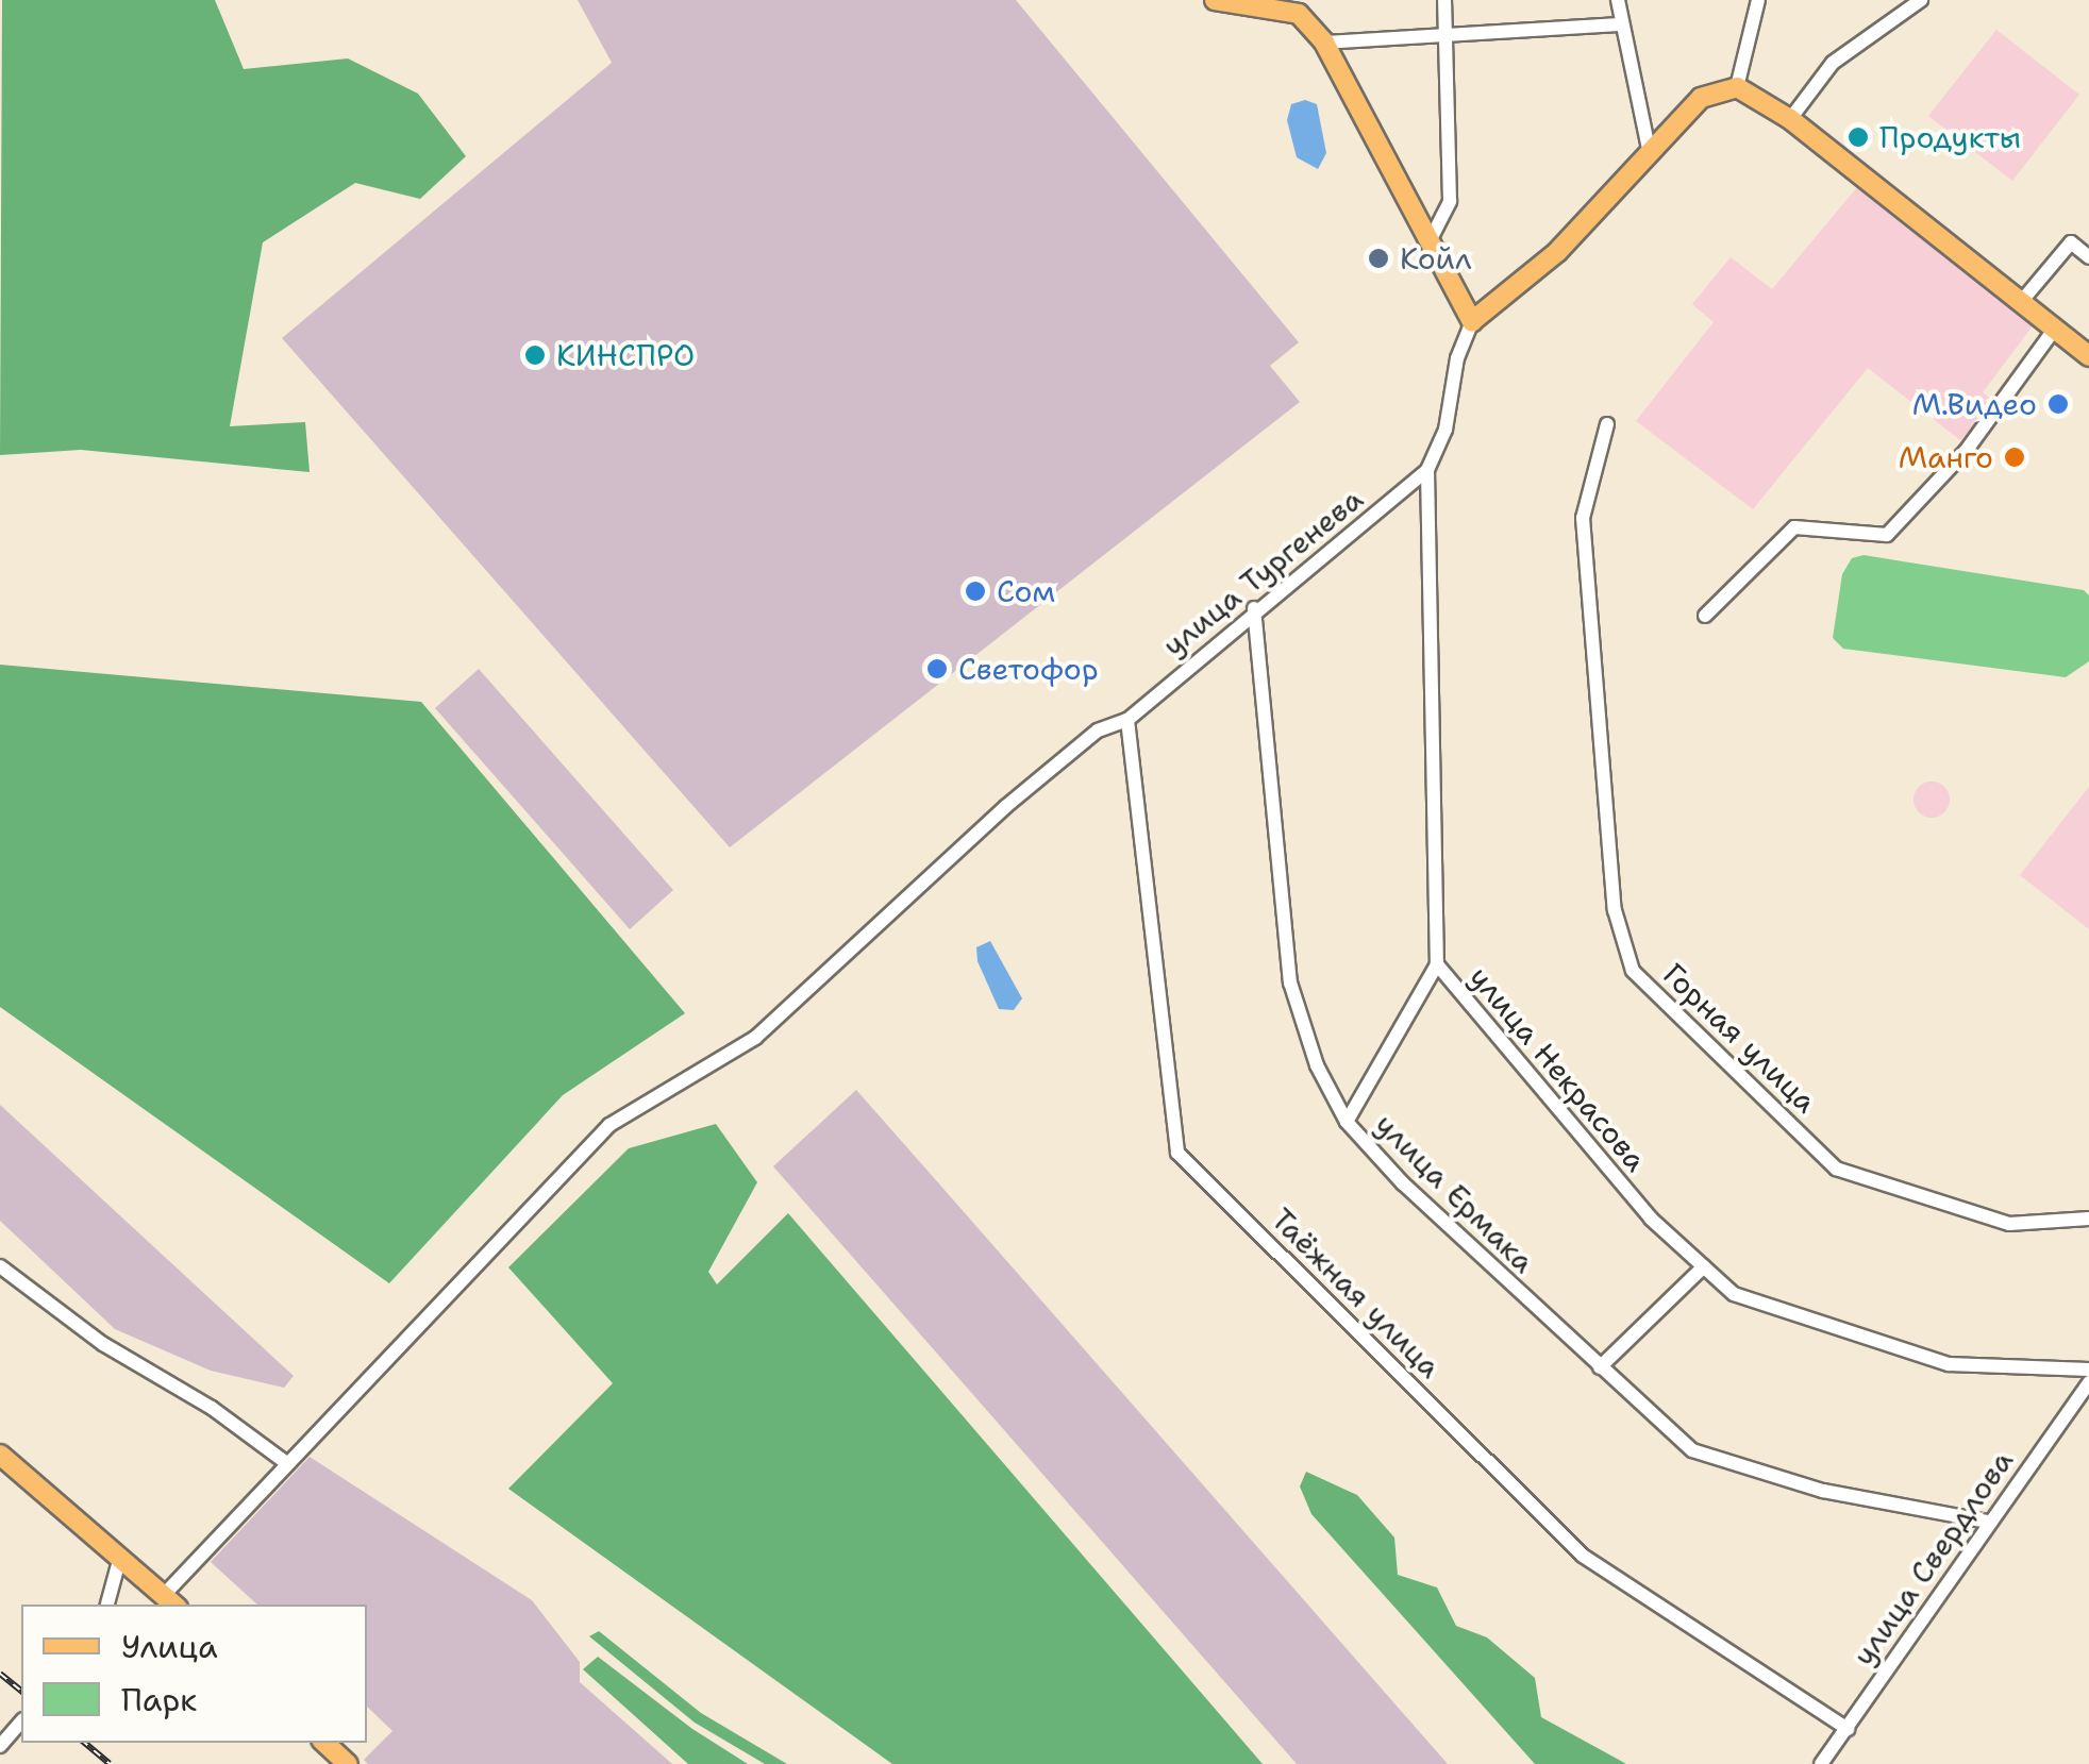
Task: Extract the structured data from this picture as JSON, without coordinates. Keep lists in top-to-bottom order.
{
  "streets": {
    "street": [
      "улица Тургенева",
      "Горная улица",
      "улица Некрасова",
      "улица Ермака",
      "Таёжная улица",
      "улица Свердлова"
    ]
  },
  "crossings": [
    ["улица Тургенева", "улица Некрасова"],
    ["улица Тургенева", "улица Ермака"],
    ["улица Тургенева", "Таёжная улица"],
    ["улица Ермака", "улица Свердлова"],
    ["Таёжная улица", "улица Свердлова"]
  ],
  "places": [
    "Продукты",
    "Койл",
    "КИНСПРО",
    "М.Видео",
    "Манго",
    "Сом",
    "Светофор"
  ],
  "legend": ["Улица", "Парк"]
}
